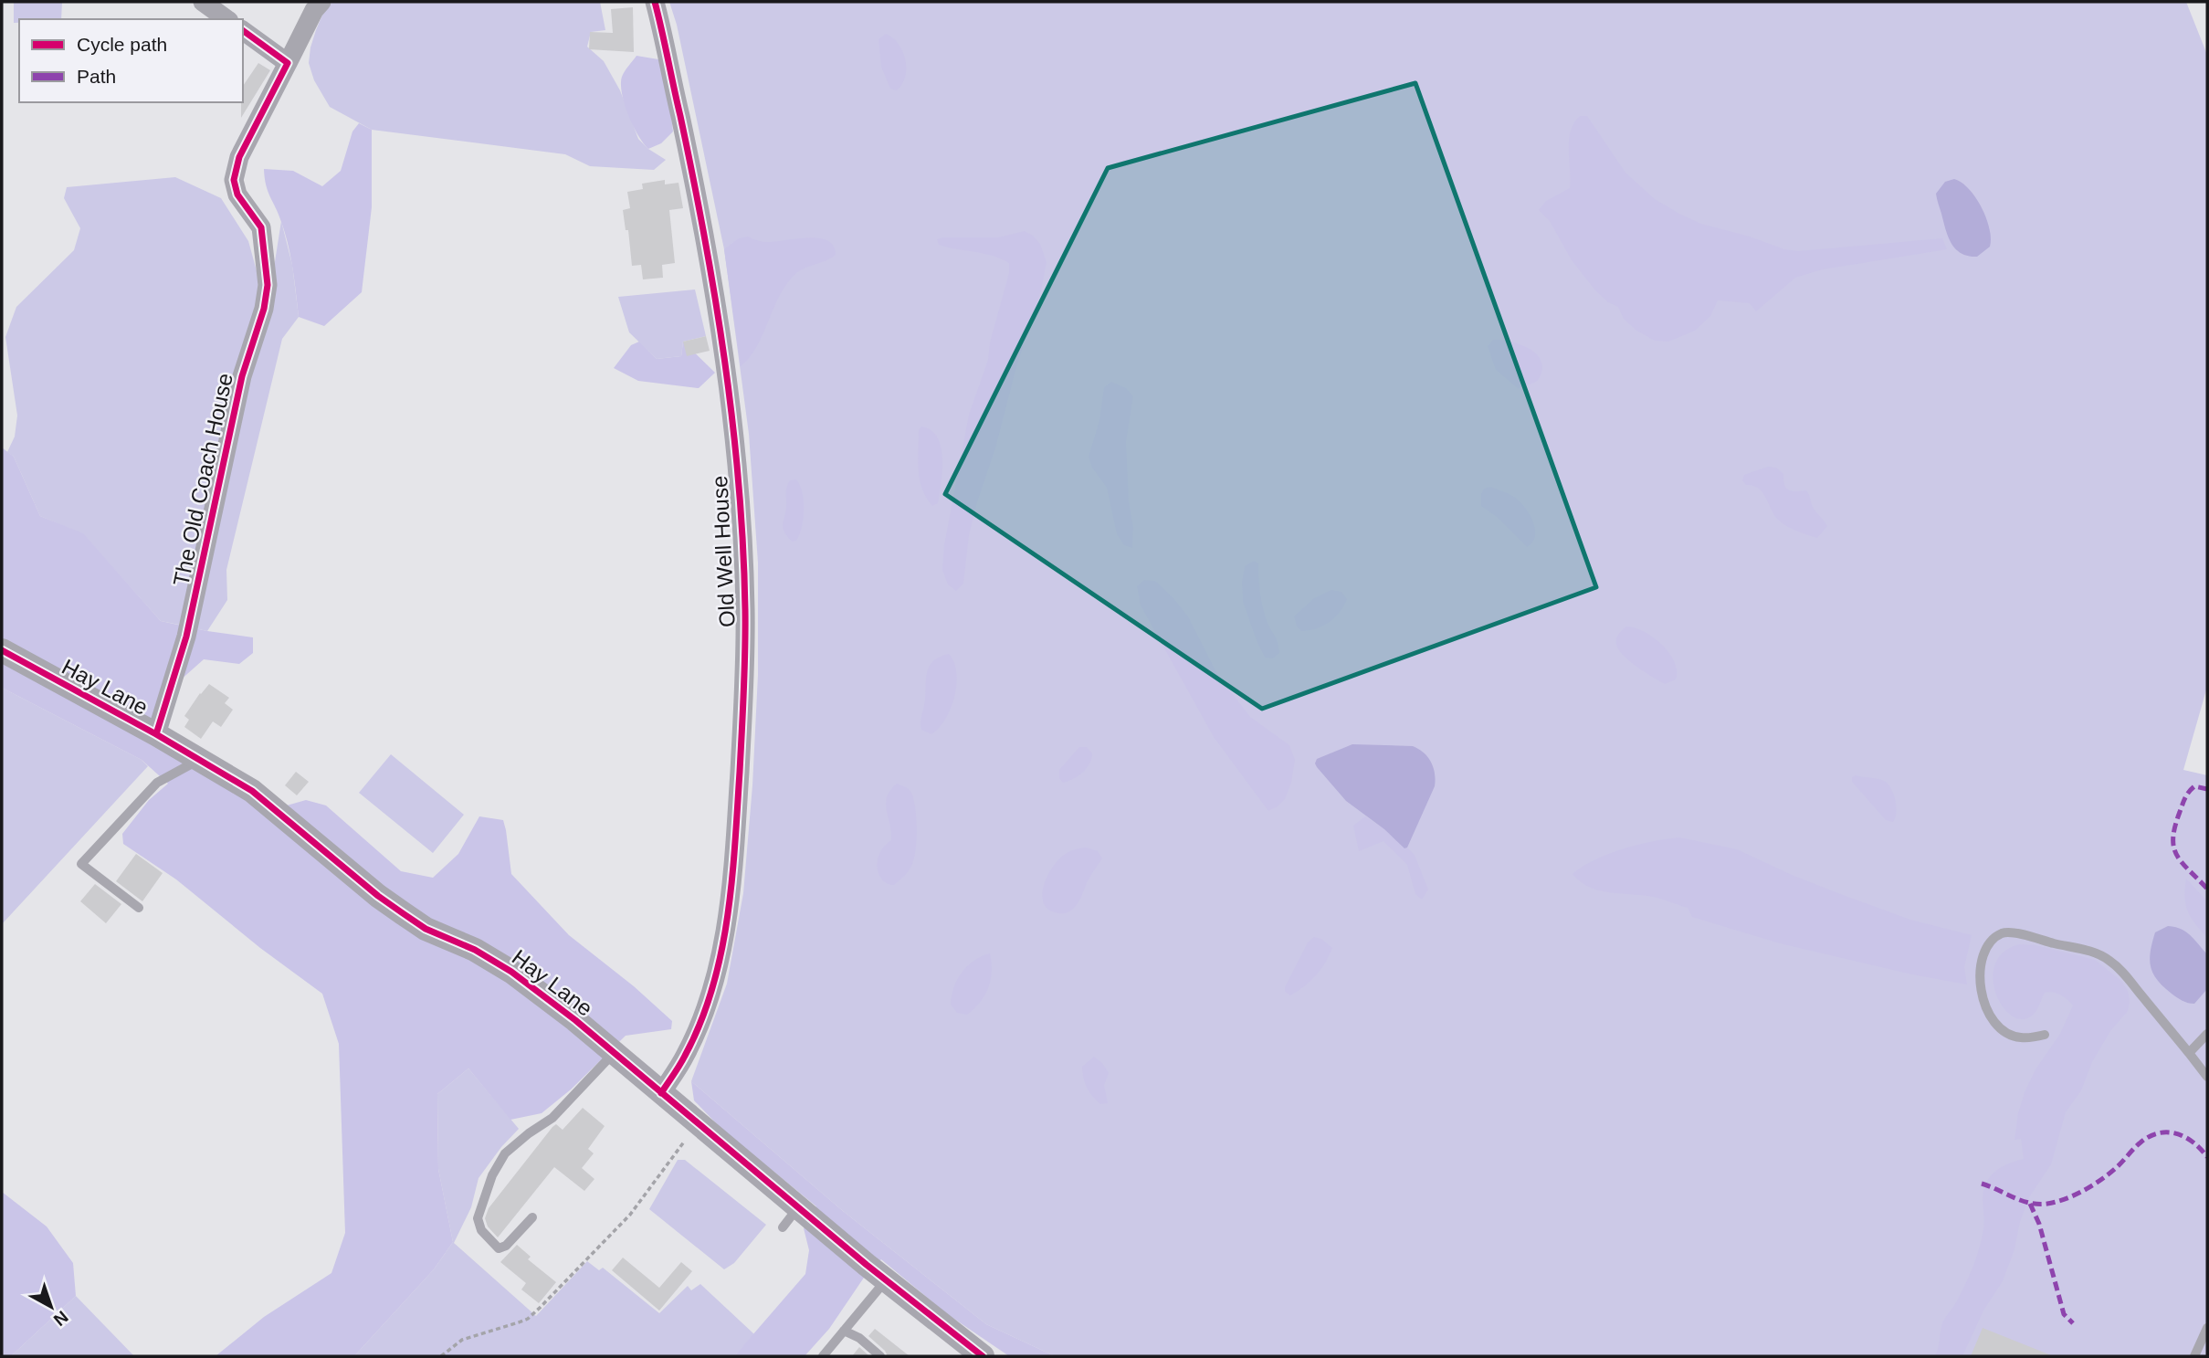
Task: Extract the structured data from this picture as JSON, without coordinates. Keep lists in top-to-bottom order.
{
  "streets": {
    "street": ["The Old Coach House", "Old Well House", "Hay Lane"]
  },
  "crossings": [
    ["The Old Coach House", "Hay Lane"],
    ["Old Well House", "Hay Lane"]
  ],
  "legend": ["Cycle path", "Path"],
  "north": "bottom right"
}
